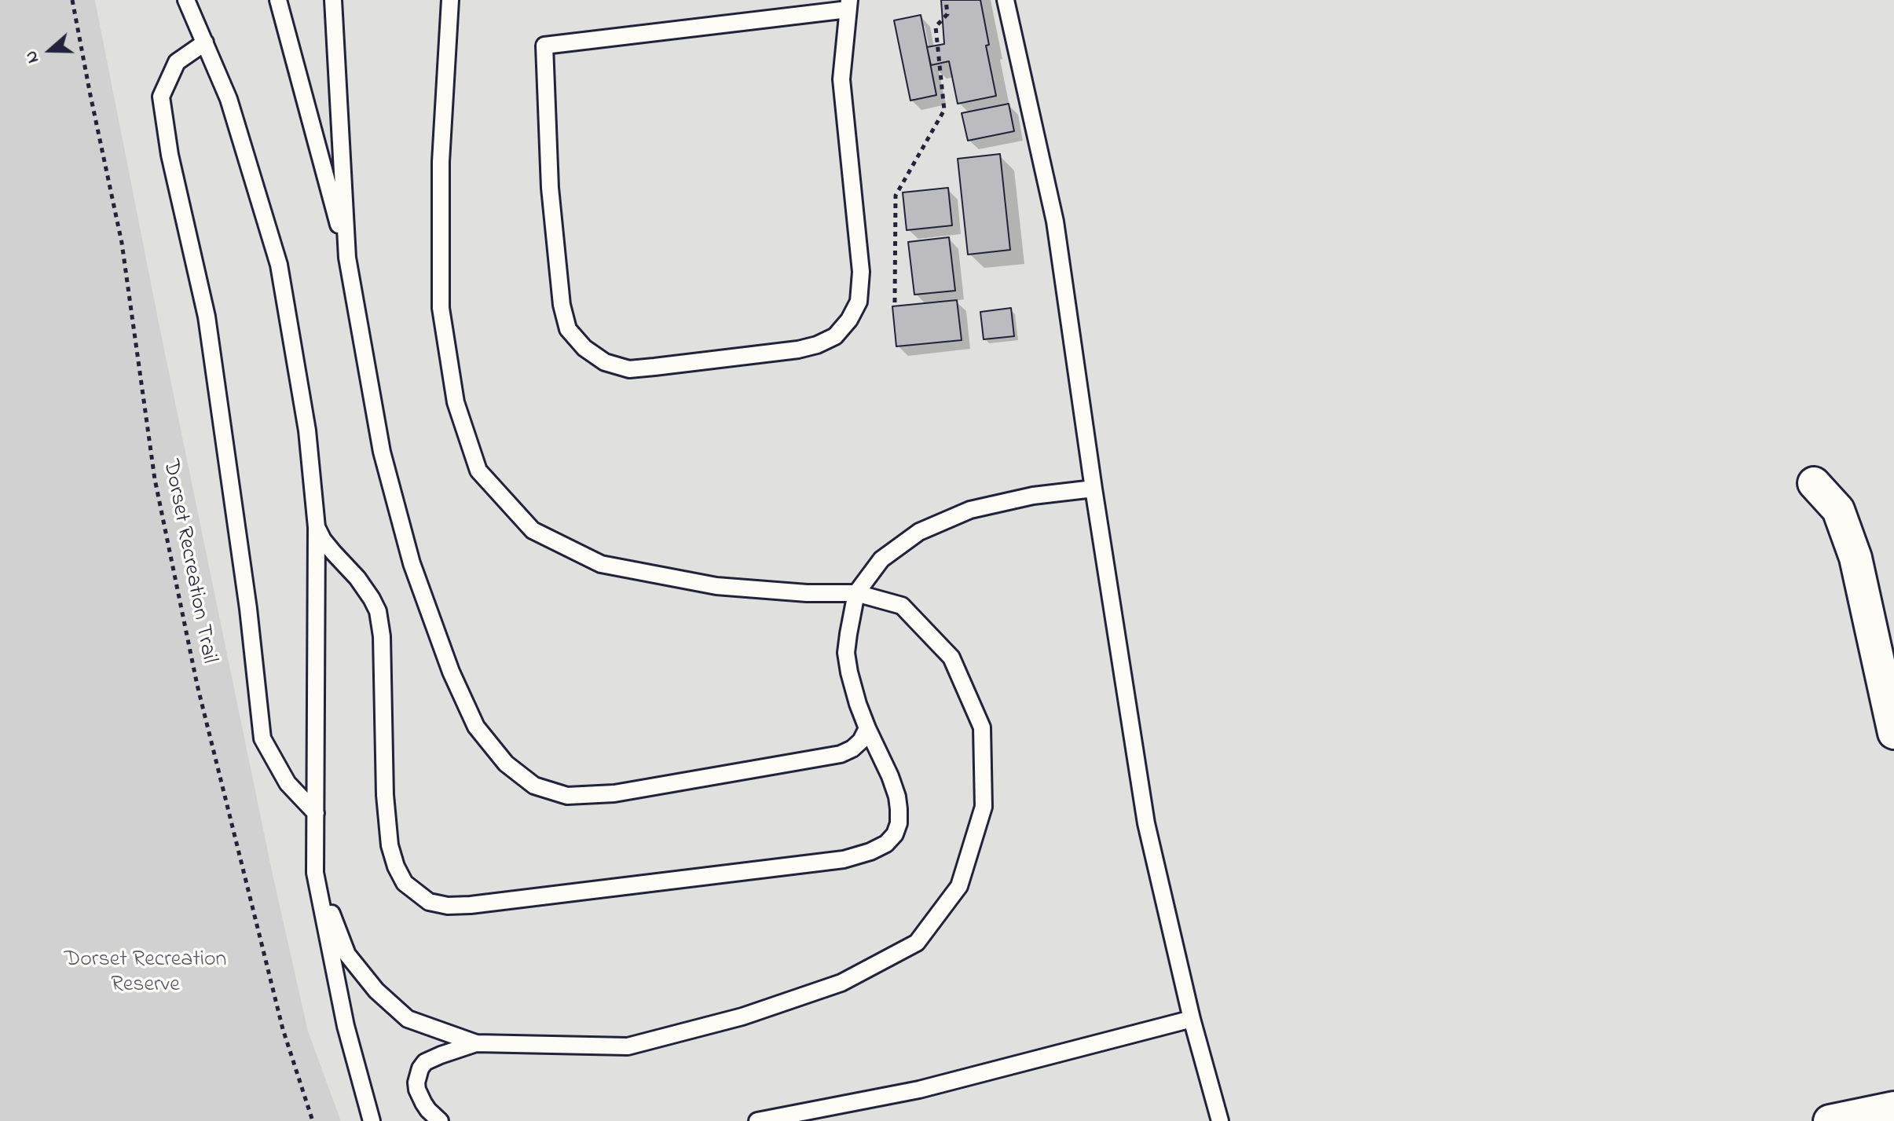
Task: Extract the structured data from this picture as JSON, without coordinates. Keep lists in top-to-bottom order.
{
  "streets": {
    "path": ["Dorset Recreation Trail"]
  },
  "parks": ["Dorset Recreation Reserve"],
  "north": "left"
}
